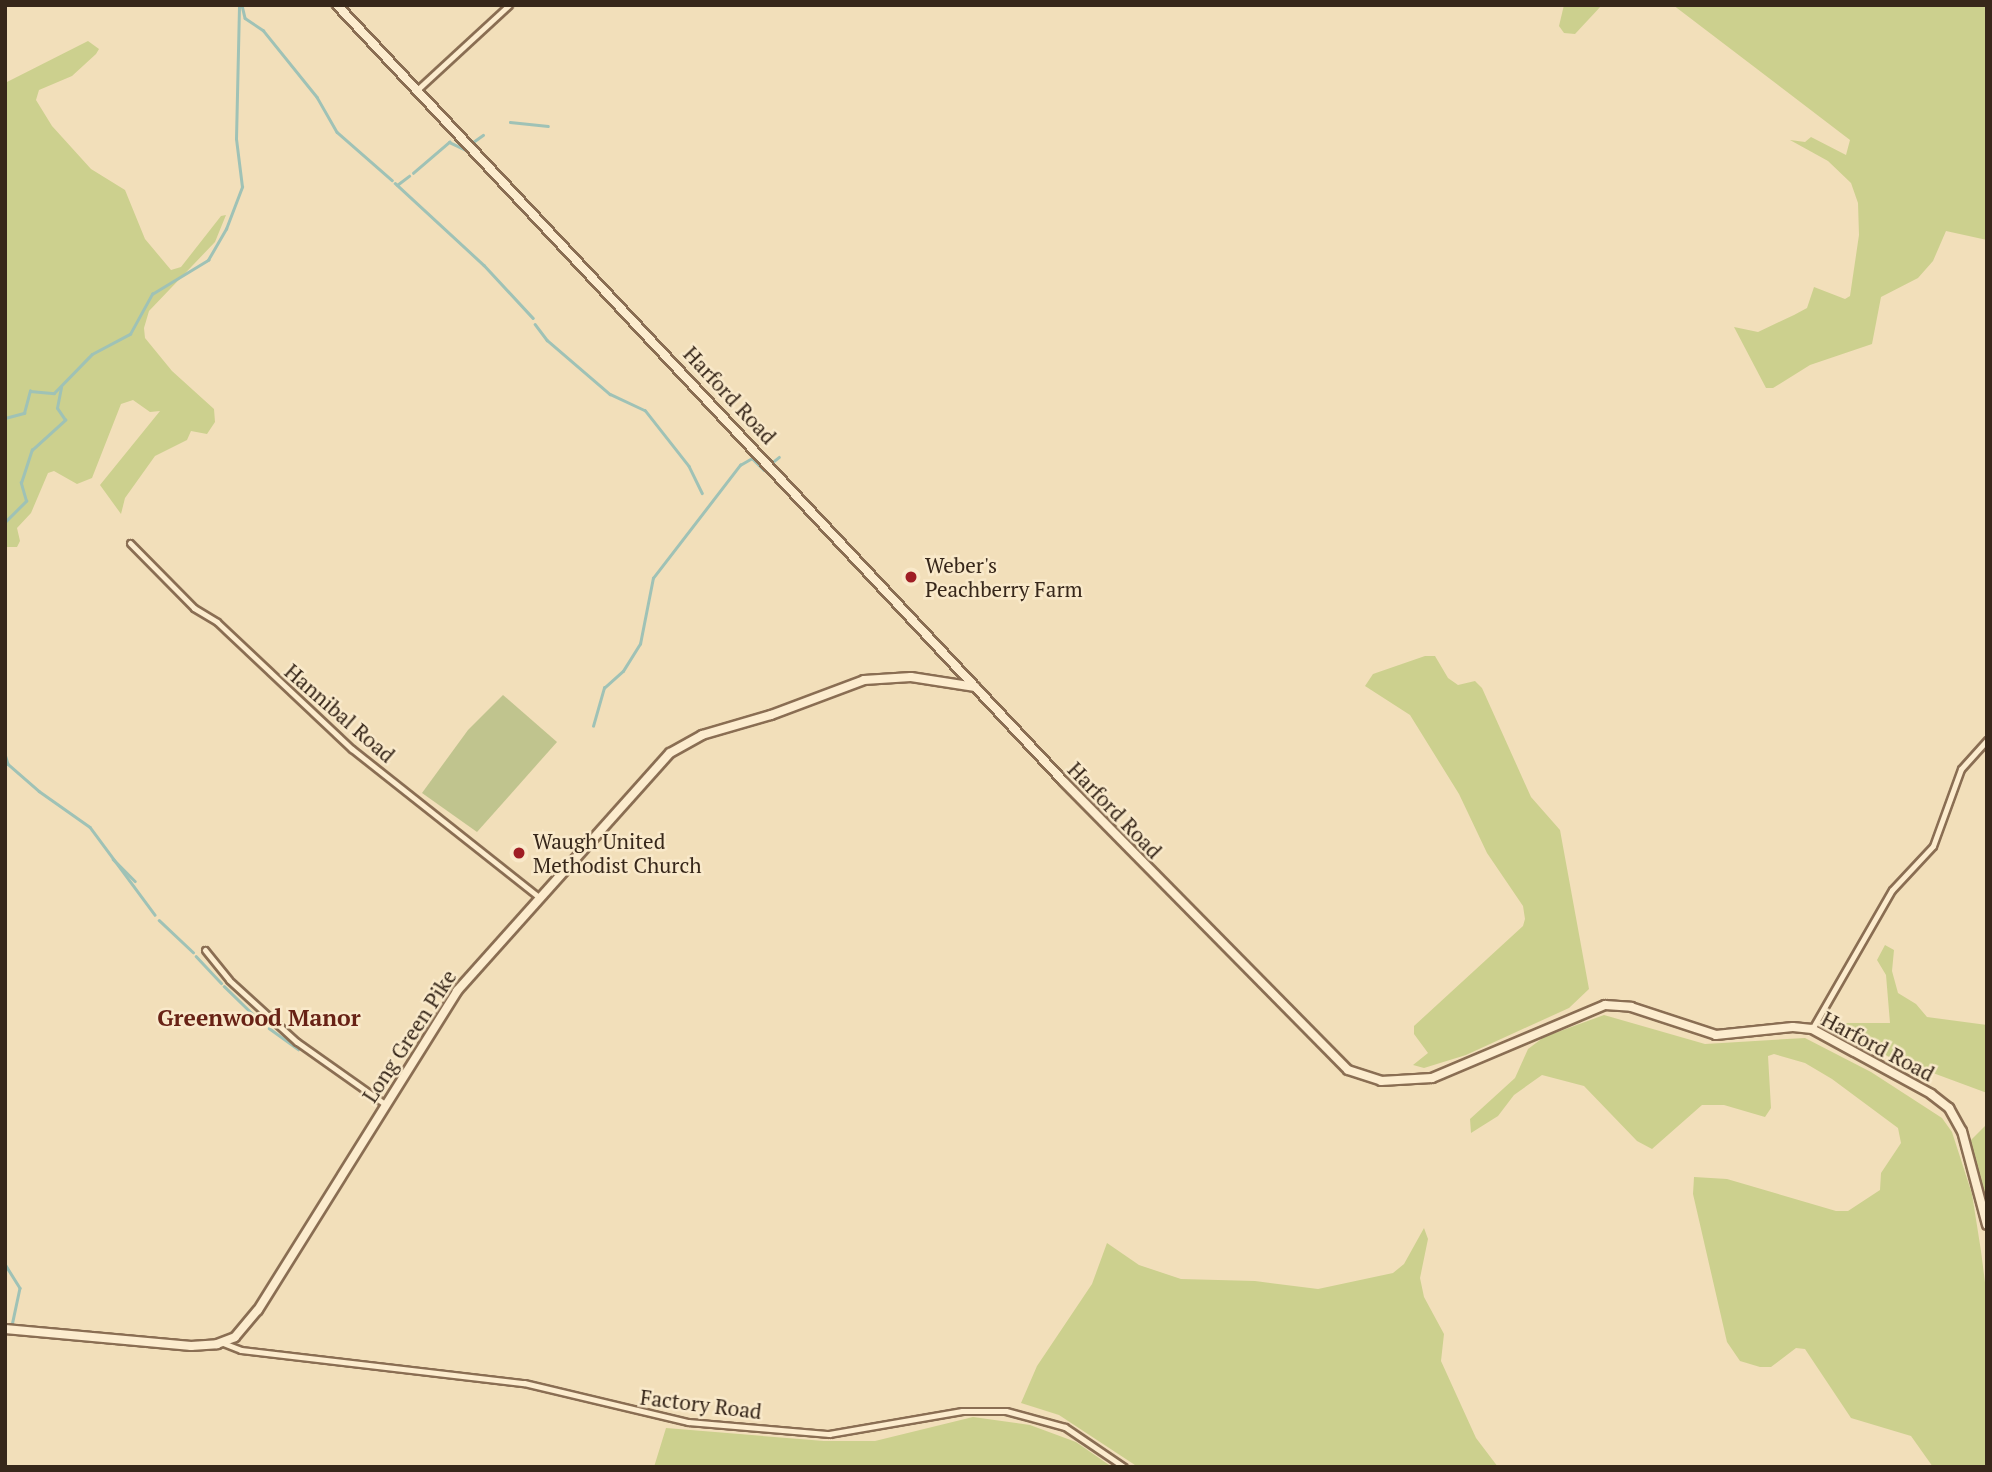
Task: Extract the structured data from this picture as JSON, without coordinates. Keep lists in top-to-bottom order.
{
  "streets": {
    "main road": ["Harford Road", "Long Green Pike"],
    "street": ["Hannibal Road", "Factory Road"]
  },
  "crossings": [
    ["Harford Road", "Long Green Pike"],
    ["Hannibal Road", "Long Green Pike"],
    ["Long Green Pike", "Factory Road"]
  ],
  "districts": ["Greenwood Manor"],
  "places": ["Weber's Peachberry Farm", "Waugh United Methodist Church"]
}
